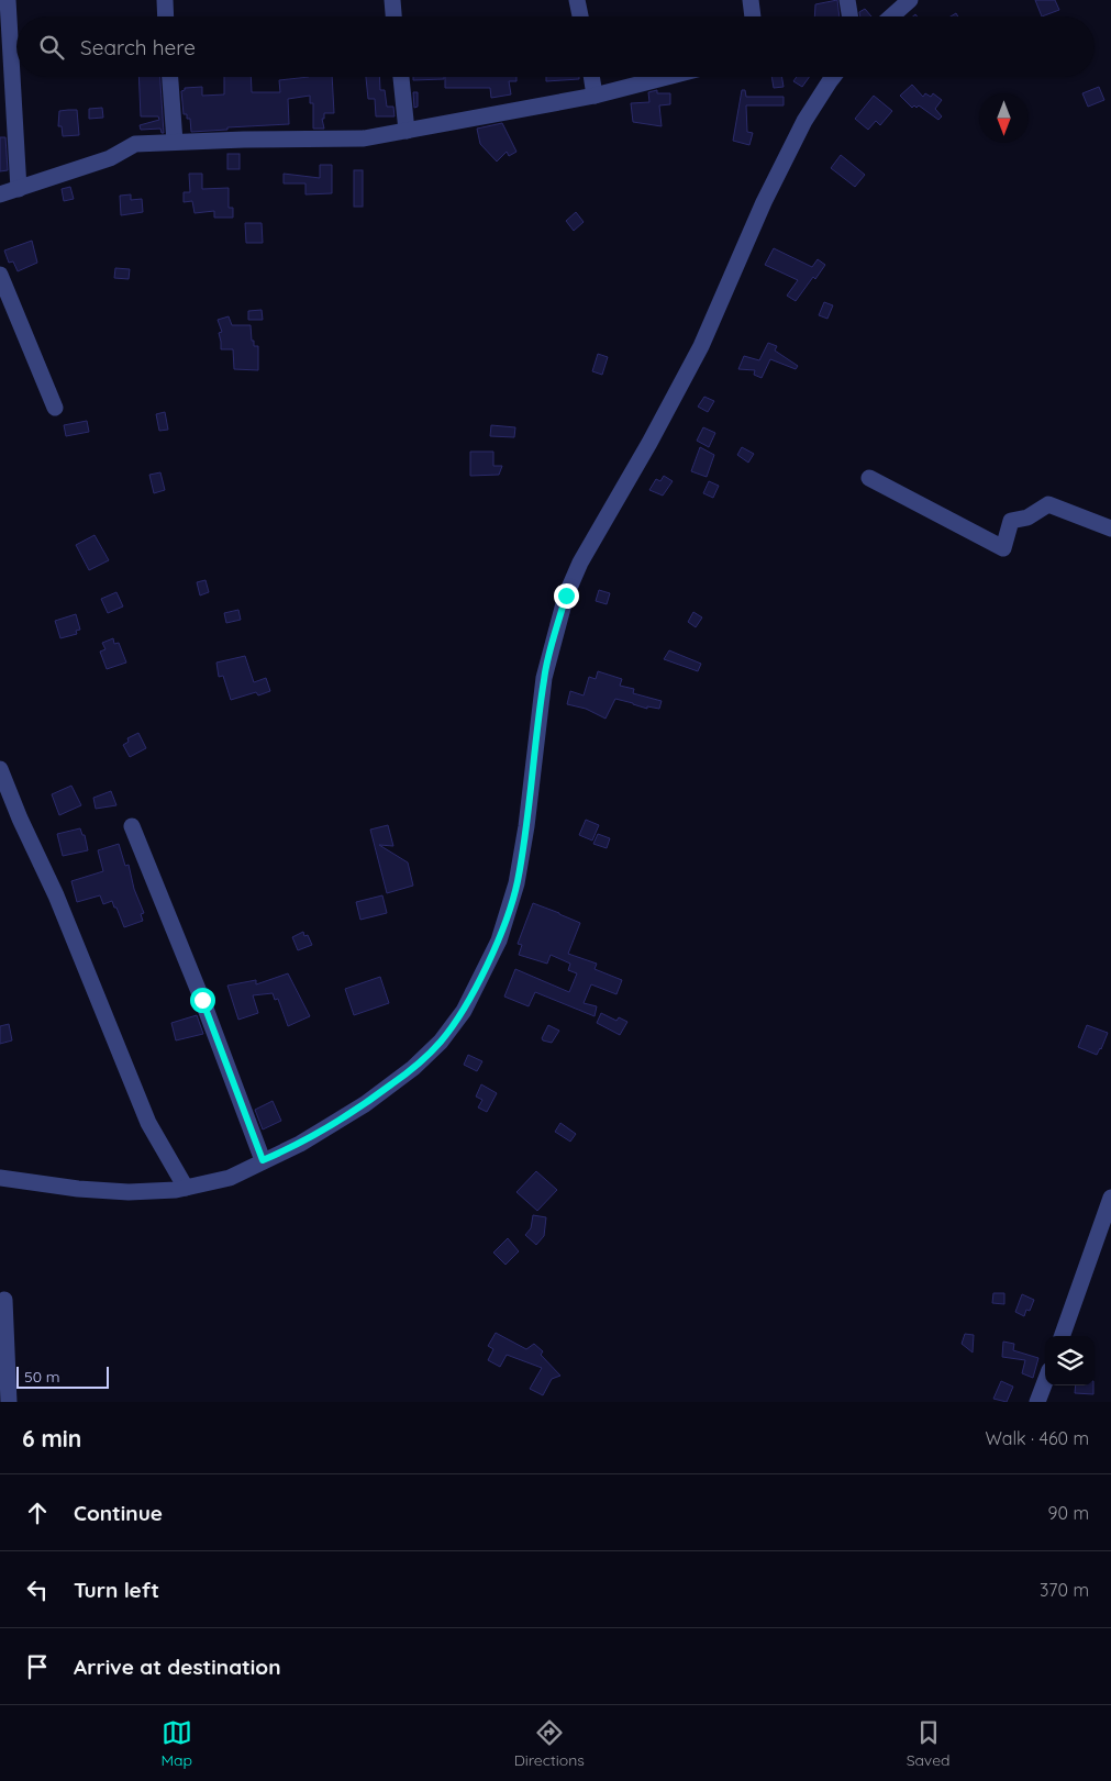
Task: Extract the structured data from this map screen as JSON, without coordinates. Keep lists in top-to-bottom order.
{
  "scale_bar": "50 m",
  "north": "bottom",
  "page": {
    "search": "Search here",
    "scale": "50 m",
    "heading": ["6 min", "Walk · 460 m"],
    "list": [
      ["Continue", "90 m"],
      ["Turn left", "370 m"],
      "Arrive at destination"
    ],
    "nav": ["Map", "Directions", "Saved"]
  }
}
